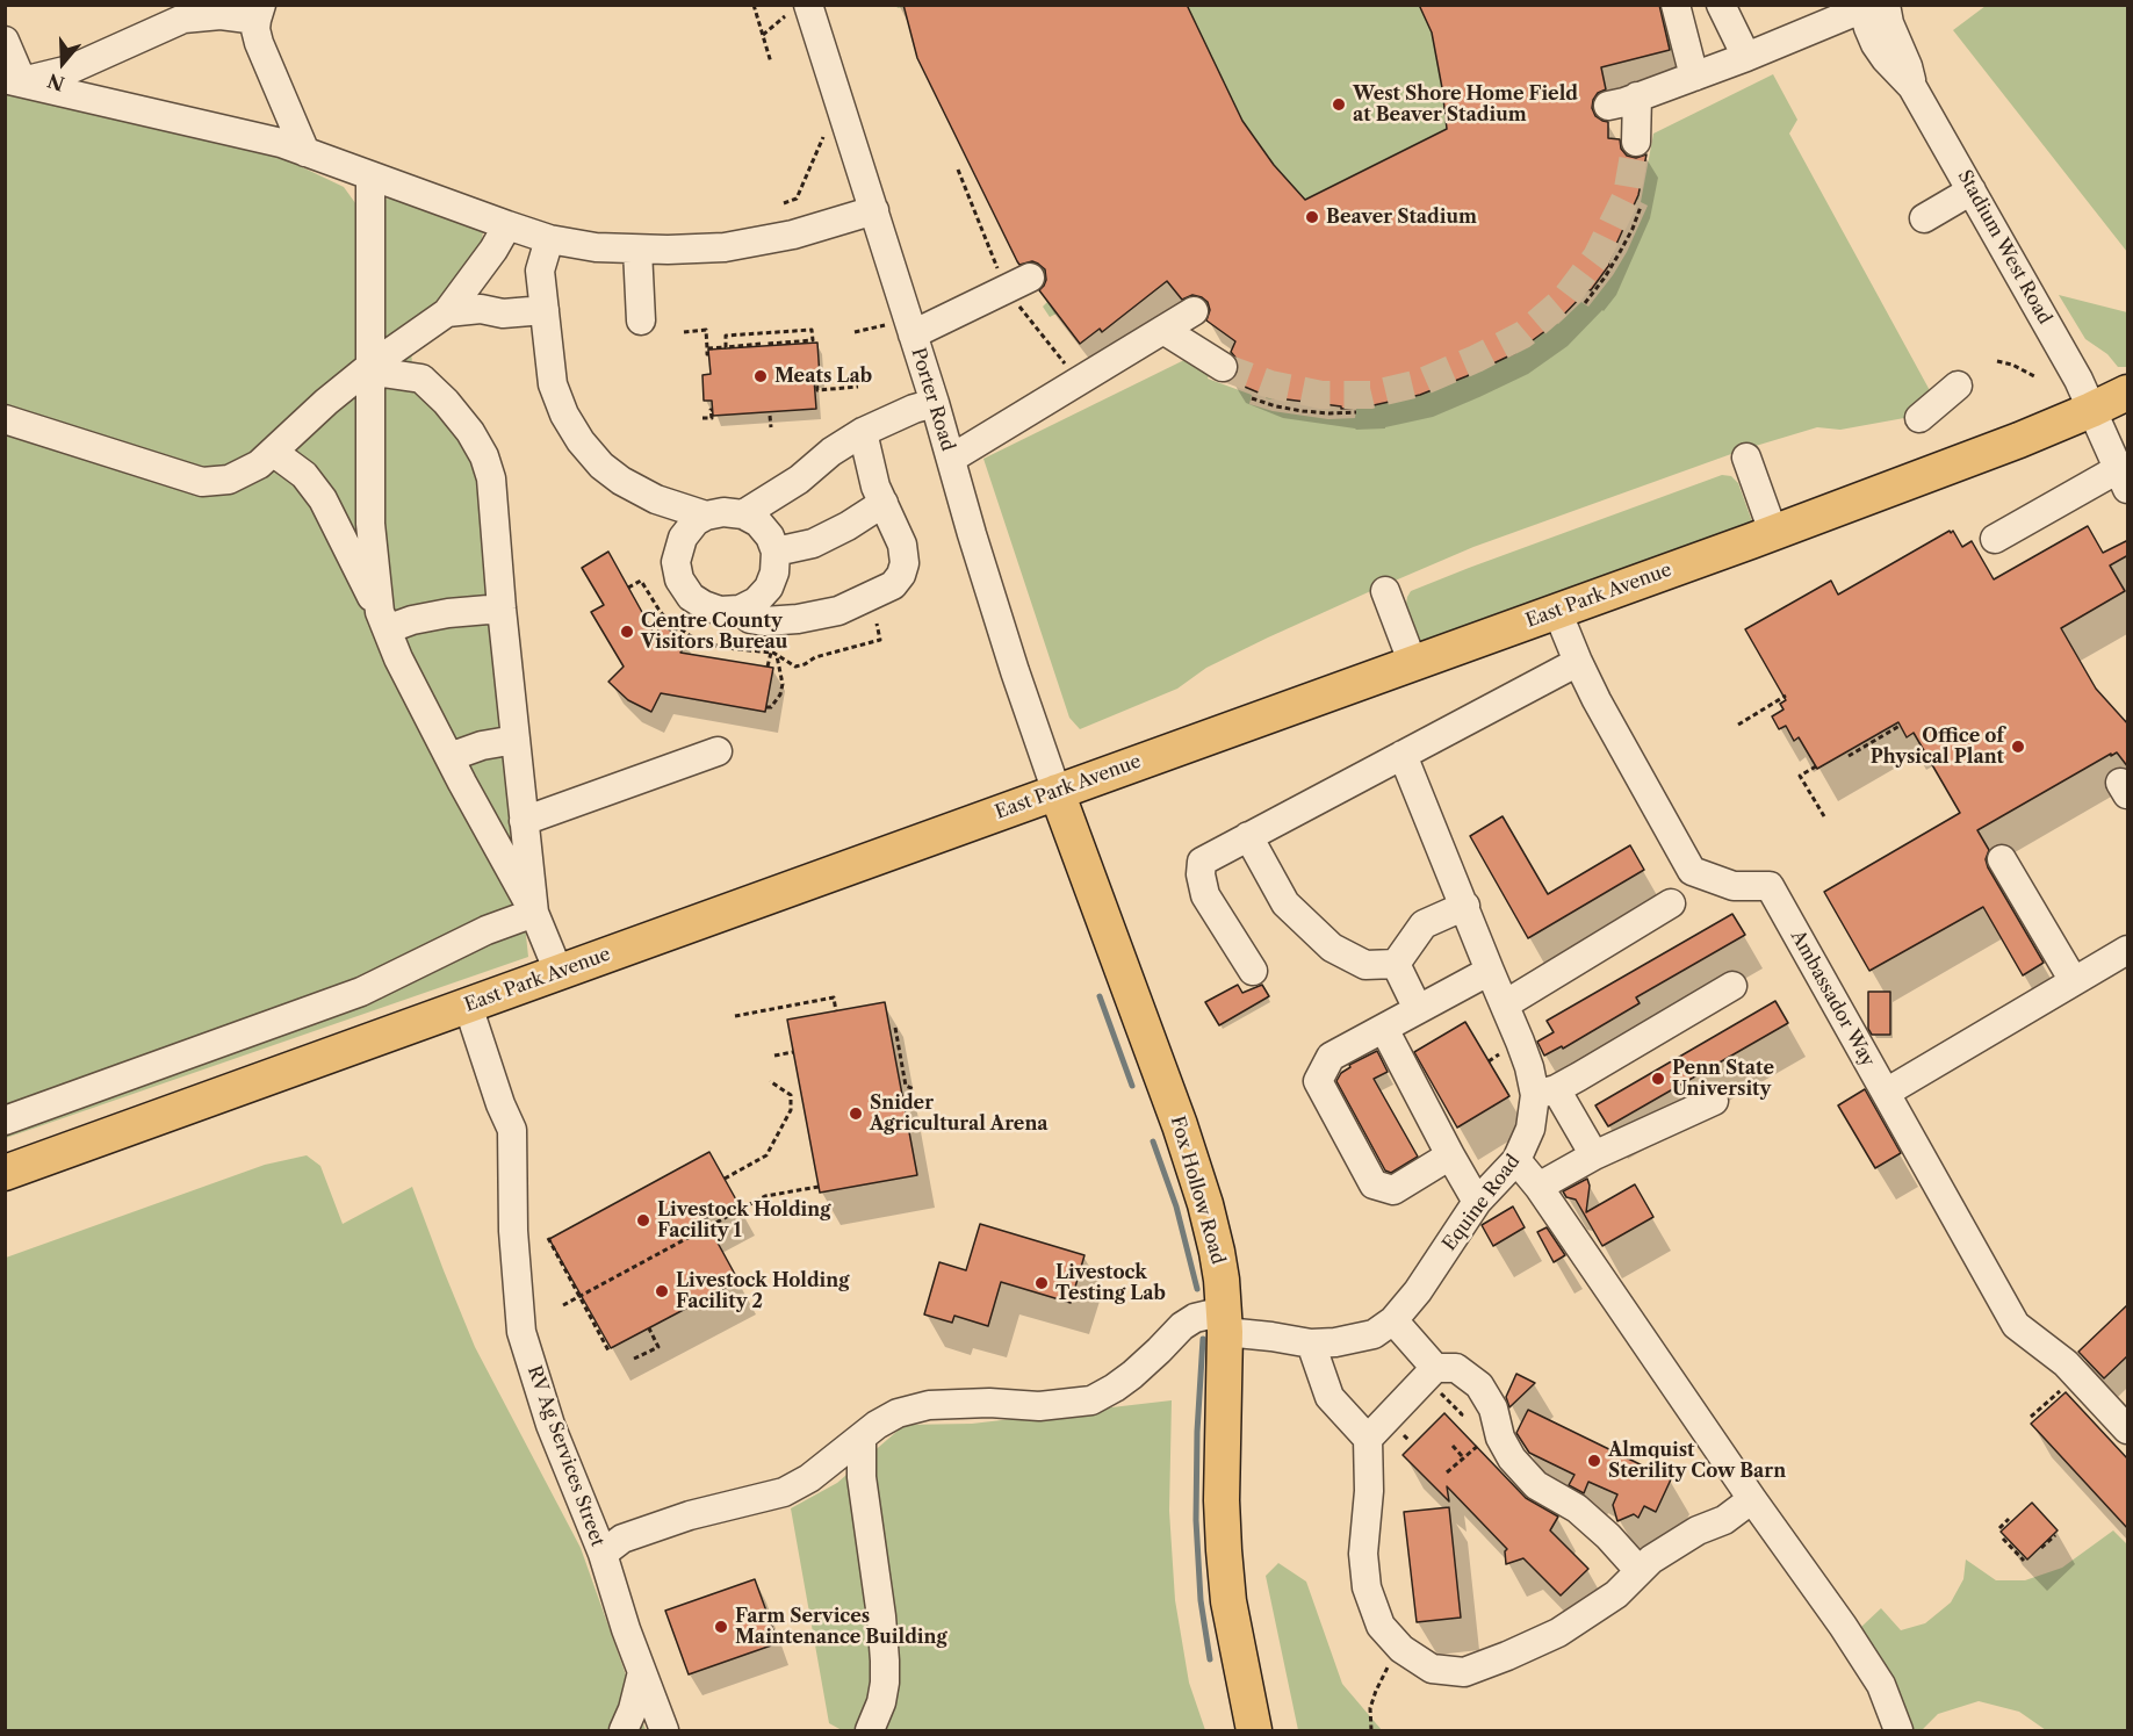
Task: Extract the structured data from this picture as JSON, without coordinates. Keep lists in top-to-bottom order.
{
  "streets": {
    "main road": ["East Park Avenue", "Fox Hollow Road"],
    "street": [
      "Stadium West Road",
      "Porter Road",
      "Ambassador Way",
      "Equine Road",
      "RV Ag Services Street"
    ]
  },
  "crossings": [
    ["Stadium West Road", "East Park Avenue"],
    ["Porter Road", "East Park Avenue"],
    ["Porter Road", "Fox Hollow Road"],
    ["East Park Avenue", "Ambassador Way"],
    ["East Park Avenue", "Fox Hollow Road"],
    ["East Park Avenue", "RV Ag Services Street"],
    ["Fox Hollow Road", "Equine Road"]
  ],
  "places": [
    "West Shore Home Field at Beaver Stadium",
    "Beaver Stadium",
    "Meats Lab",
    "Centre County Visitors Bureau",
    "Office of Physical Plant",
    "Penn State University",
    "Snider Agricultural Arena",
    "Livestock Holding Facility 1",
    "Livestock Testing Lab",
    "Livestock Holding Facility 2",
    "Almquist Sterility Cow Barn",
    "Farm Services Maintenance Building"
  ],
  "north": "bottom"
}
